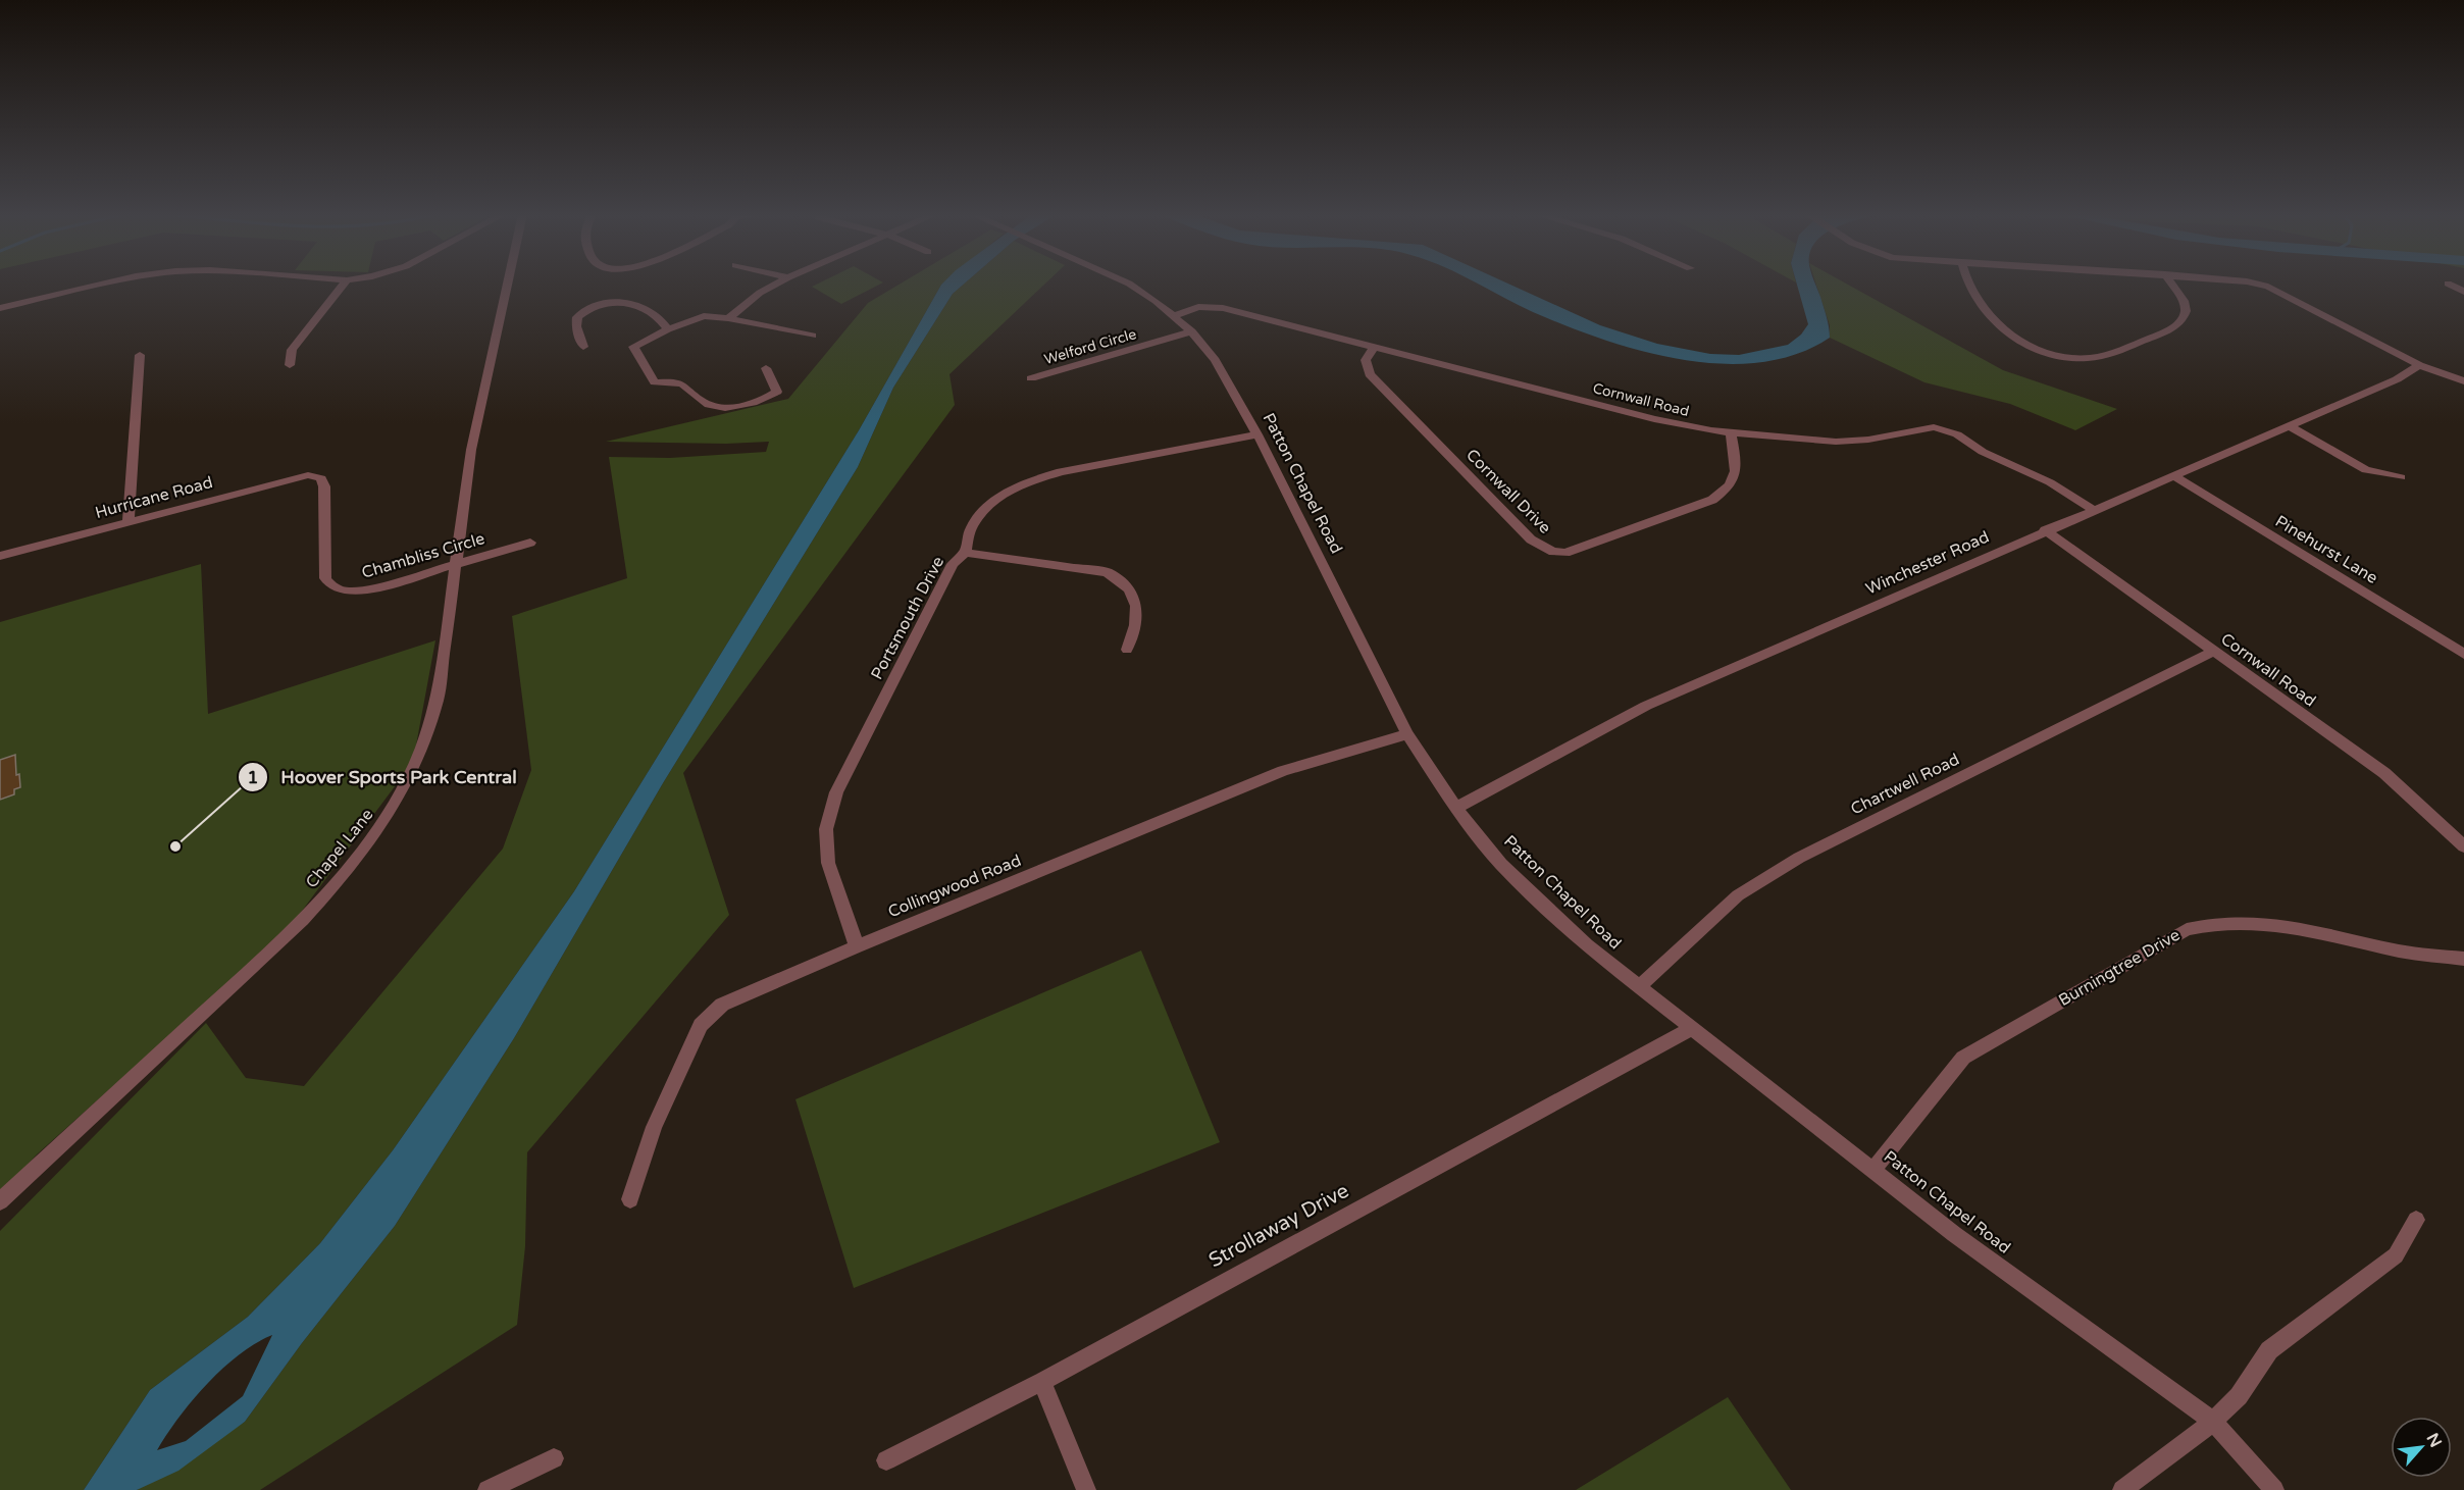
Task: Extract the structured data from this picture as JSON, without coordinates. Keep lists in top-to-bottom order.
{
  "streets": {
    "street": [
      "Welford Circle",
      "Cornwall Road",
      "Patton Chapel Road",
      "Cornwall Drive",
      "Hurricane Road",
      "Pinehurst Lane",
      "Chambliss Circle",
      "Winchester Road",
      "Portsmouth Drive",
      "Chartwell Road",
      "Chapel Lane",
      "Collingwood Road",
      "Burningtree Drive",
      "Strollaway Drive"
    ]
  },
  "crossings": [
    ["Welford Circle", "Patton Chapel Road"],
    ["Cornwall Road", "Patton Chapel Road"],
    ["Cornwall Road", "Cornwall Drive"],
    ["Cornwall Road", "Winchester Road"],
    ["Cornwall Road", "Chartwell Road"],
    ["Patton Chapel Road", "Winchester Road"],
    ["Patton Chapel Road", "Portsmouth Drive"],
    ["Patton Chapel Road", "Chartwell Road"],
    ["Patton Chapel Road", "Collingwood Road"],
    ["Patton Chapel Road", "Burningtree Drive"],
    ["Patton Chapel Road", "Strollaway Drive"],
    ["Hurricane Road", "Chambliss Circle"],
    ["Pinehurst Lane", "Winchester Road"],
    ["Chambliss Circle", "Chapel Lane"],
    ["Portsmouth Drive", "Collingwood Road"]
  ],
  "places": ["Hoover Sports Park Central"],
  "north": "top right"
}
